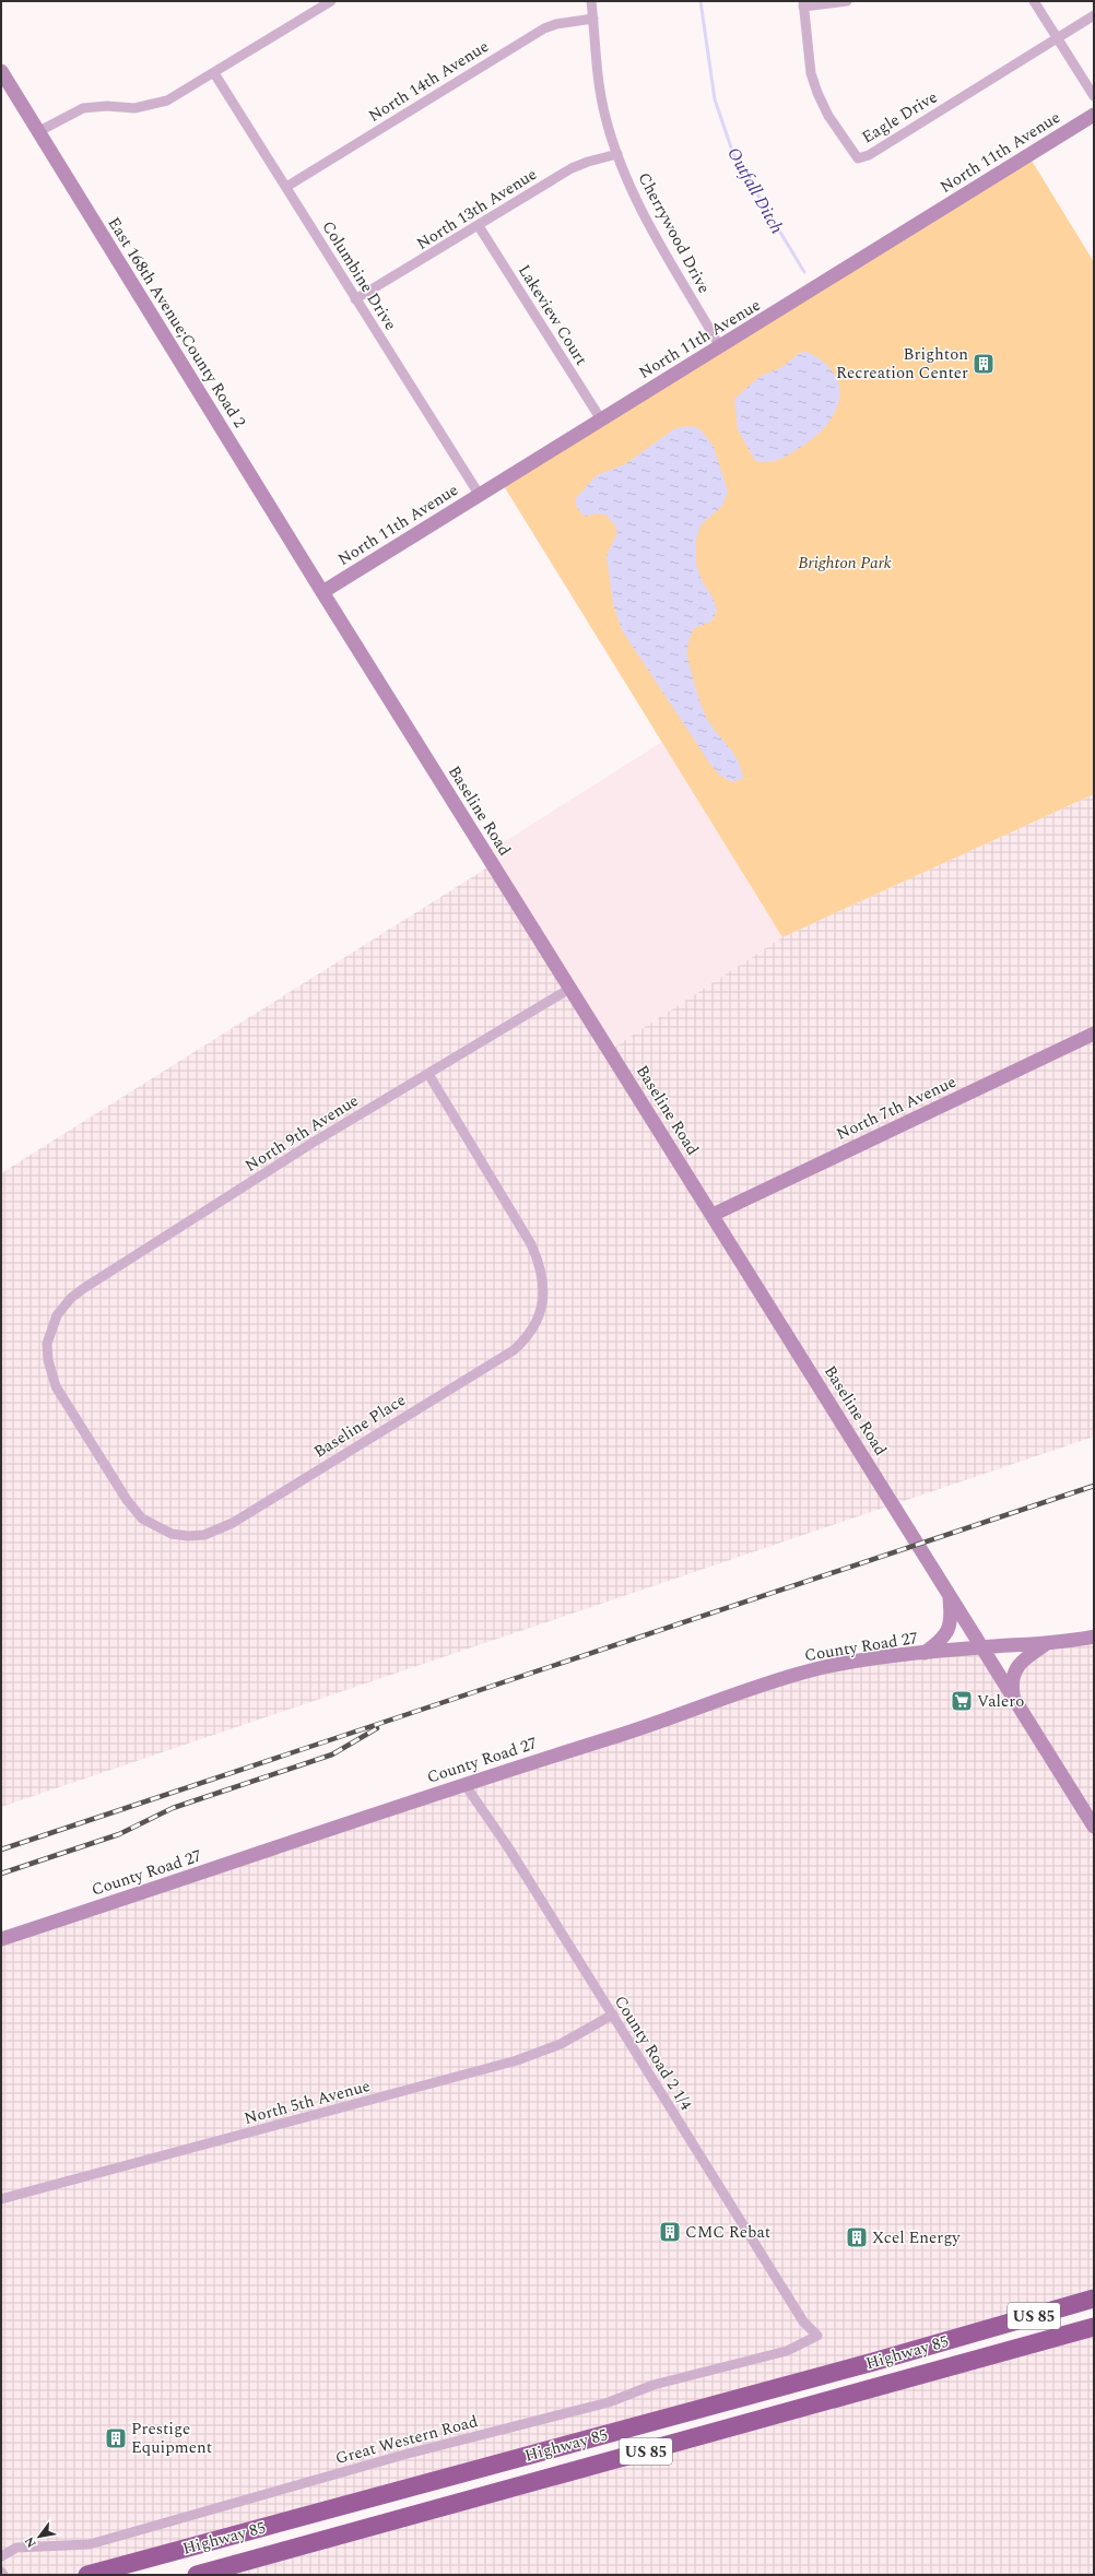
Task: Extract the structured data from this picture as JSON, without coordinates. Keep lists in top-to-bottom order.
{
  "streets": {
    "highway": ["US 85", "Highway 85"],
    "street": [
      "North 14th Avenue",
      "Eagle Drive",
      "North 11th Avenue",
      "North 13th Avenue",
      "Cherrywood Drive",
      "Columbine Drive",
      "Lakeview Court",
      "East 168th Avenue;County Road 2",
      "Baseline Road",
      "North 7th Avenue",
      "North 9th Avenue",
      "Baseline Place",
      "County Road 27",
      "County Road 2 1/4",
      "North 5th Avenue",
      "Great Western Road"
    ]
  },
  "crossings": [
    ["North 14th Avenue", "Cherrywood Drive"],
    ["North 14th Avenue", "Columbine Drive"],
    ["North 11th Avenue", "Cherrywood Drive"],
    ["North 11th Avenue", "Columbine Drive"],
    ["North 11th Avenue", "Lakeview Court"],
    ["North 11th Avenue", "East 168th Avenue;County Road 2"],
    ["North 11th Avenue", "Baseline Road"],
    ["North 13th Avenue", "Cherrywood Drive"],
    ["North 13th Avenue", "Columbine Drive"],
    ["North 13th Avenue", "Lakeview Court"],
    ["East 168th Avenue;County Road 2", "Baseline Road"],
    ["Baseline Road", "North 7th Avenue"],
    ["Baseline Road", "North 9th Avenue"],
    ["Baseline Road", "County Road 27"],
    ["North 9th Avenue", "Baseline Place"],
    ["County Road 27", "County Road 2 1/4"],
    ["County Road 2 1/4", "North 5th Avenue"],
    ["County Road 2 1/4", "Great Western Road"]
  ],
  "water": ["Outfall Ditch"],
  "parks": ["Brighton Park"],
  "places": {
    "building": [
      "Brighton Recreation Center",
      "CMC Rebat",
      "Xcel Energy",
      "Prestige Equipment"
    ],
    "supermarket": ["Valero"]
  },
  "north": "bottom left"
}
